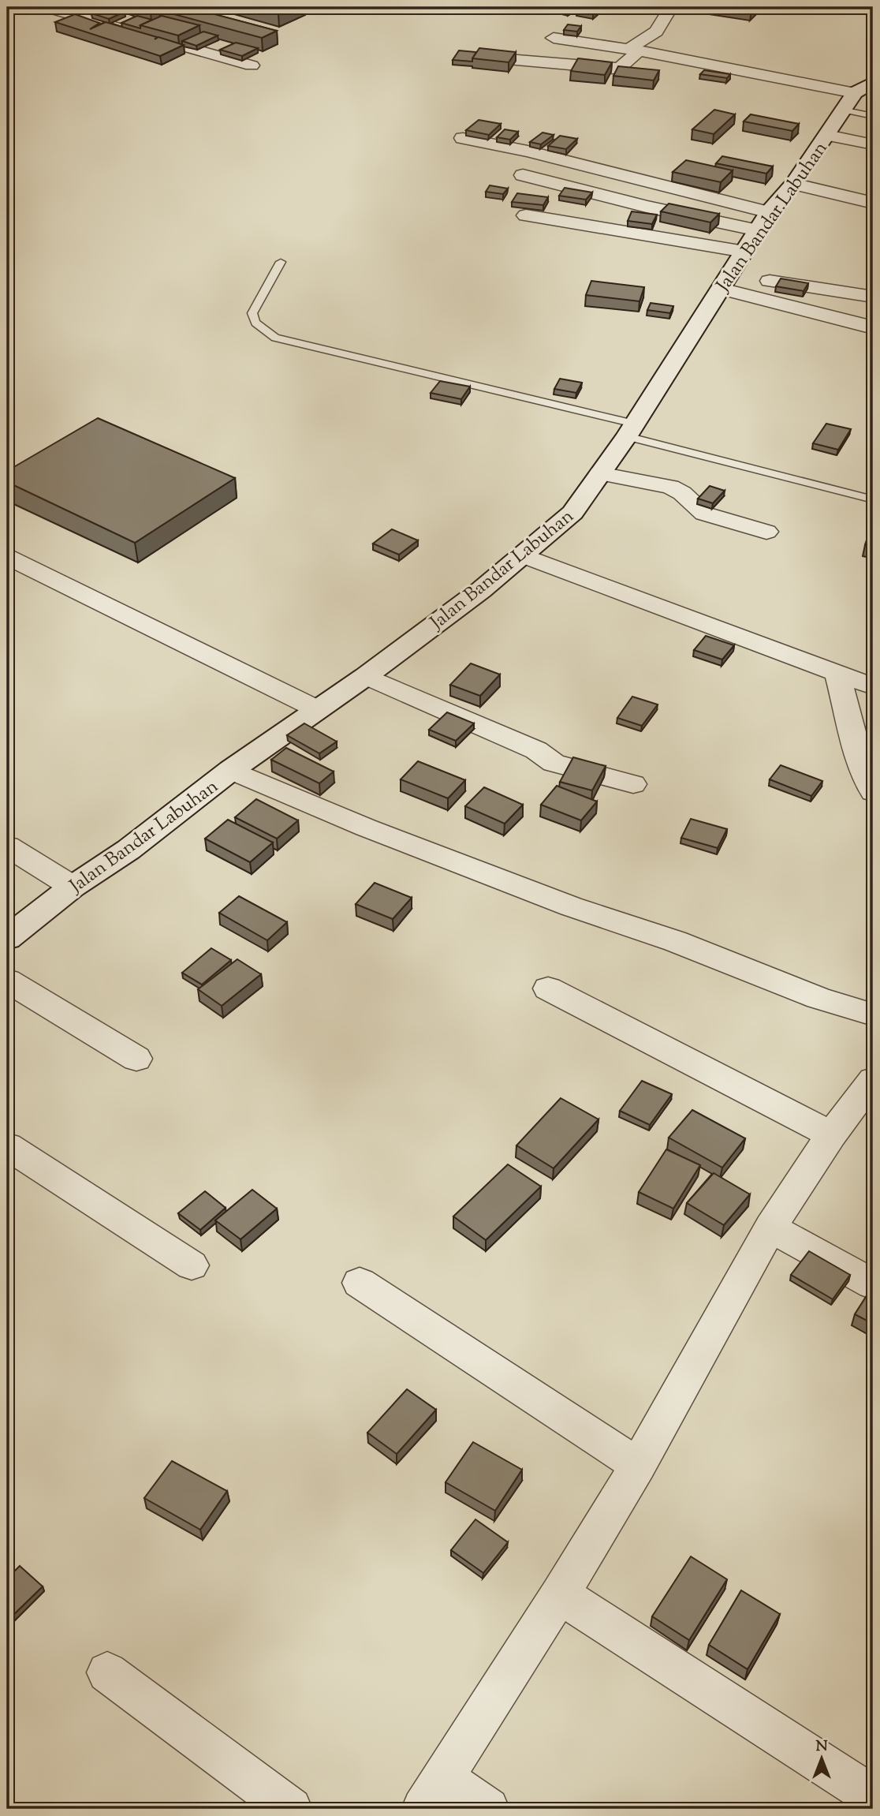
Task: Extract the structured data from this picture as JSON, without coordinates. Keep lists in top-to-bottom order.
{
  "streets": {
    "main road": ["Jalan Bandar Labuhan"]
  },
  "north": "top"
}
